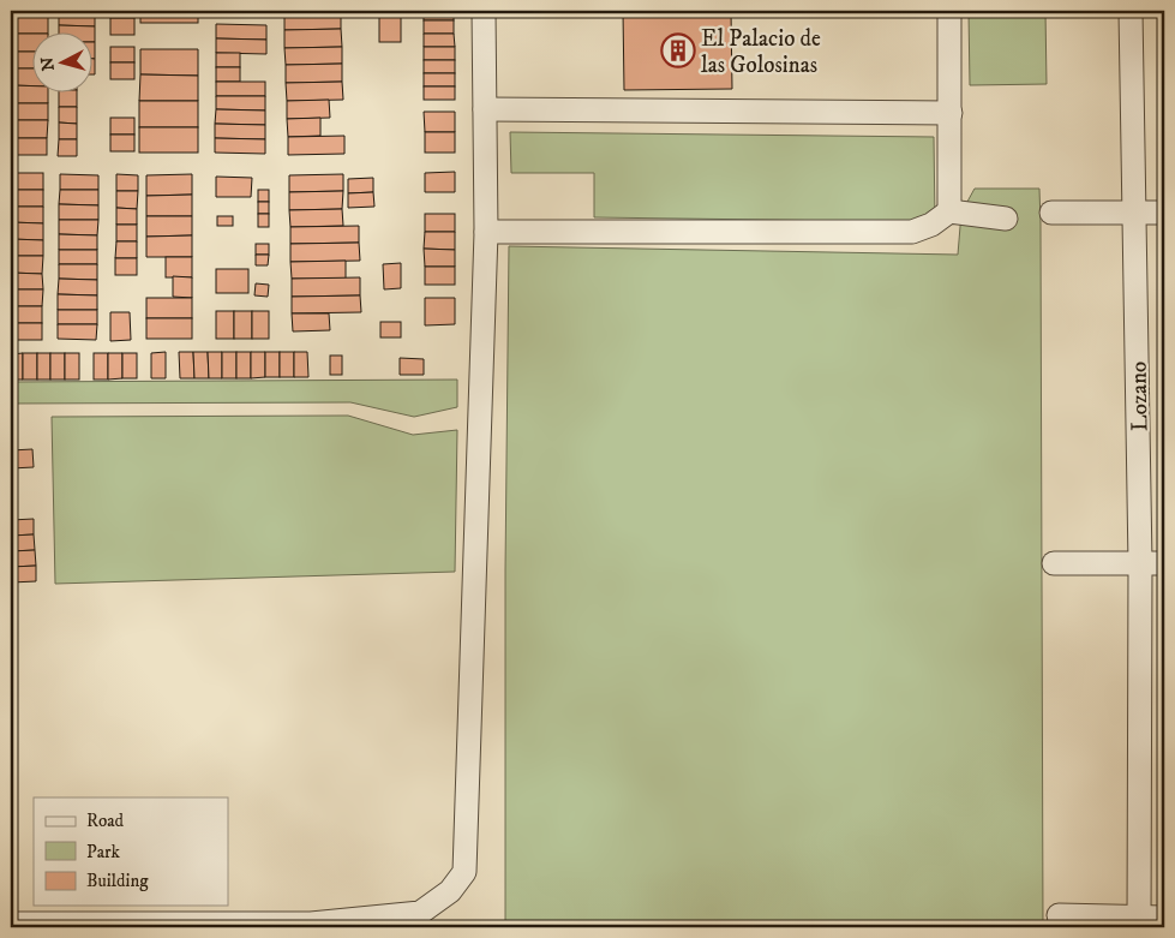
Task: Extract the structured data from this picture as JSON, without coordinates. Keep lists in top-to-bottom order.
{
  "streets": {
    "street": ["Lozano"]
  },
  "places": {
    "building": ["El Palacio de las Golosinas"]
  },
  "legend": ["Road", "Park", "Building"],
  "north": "left"
}
